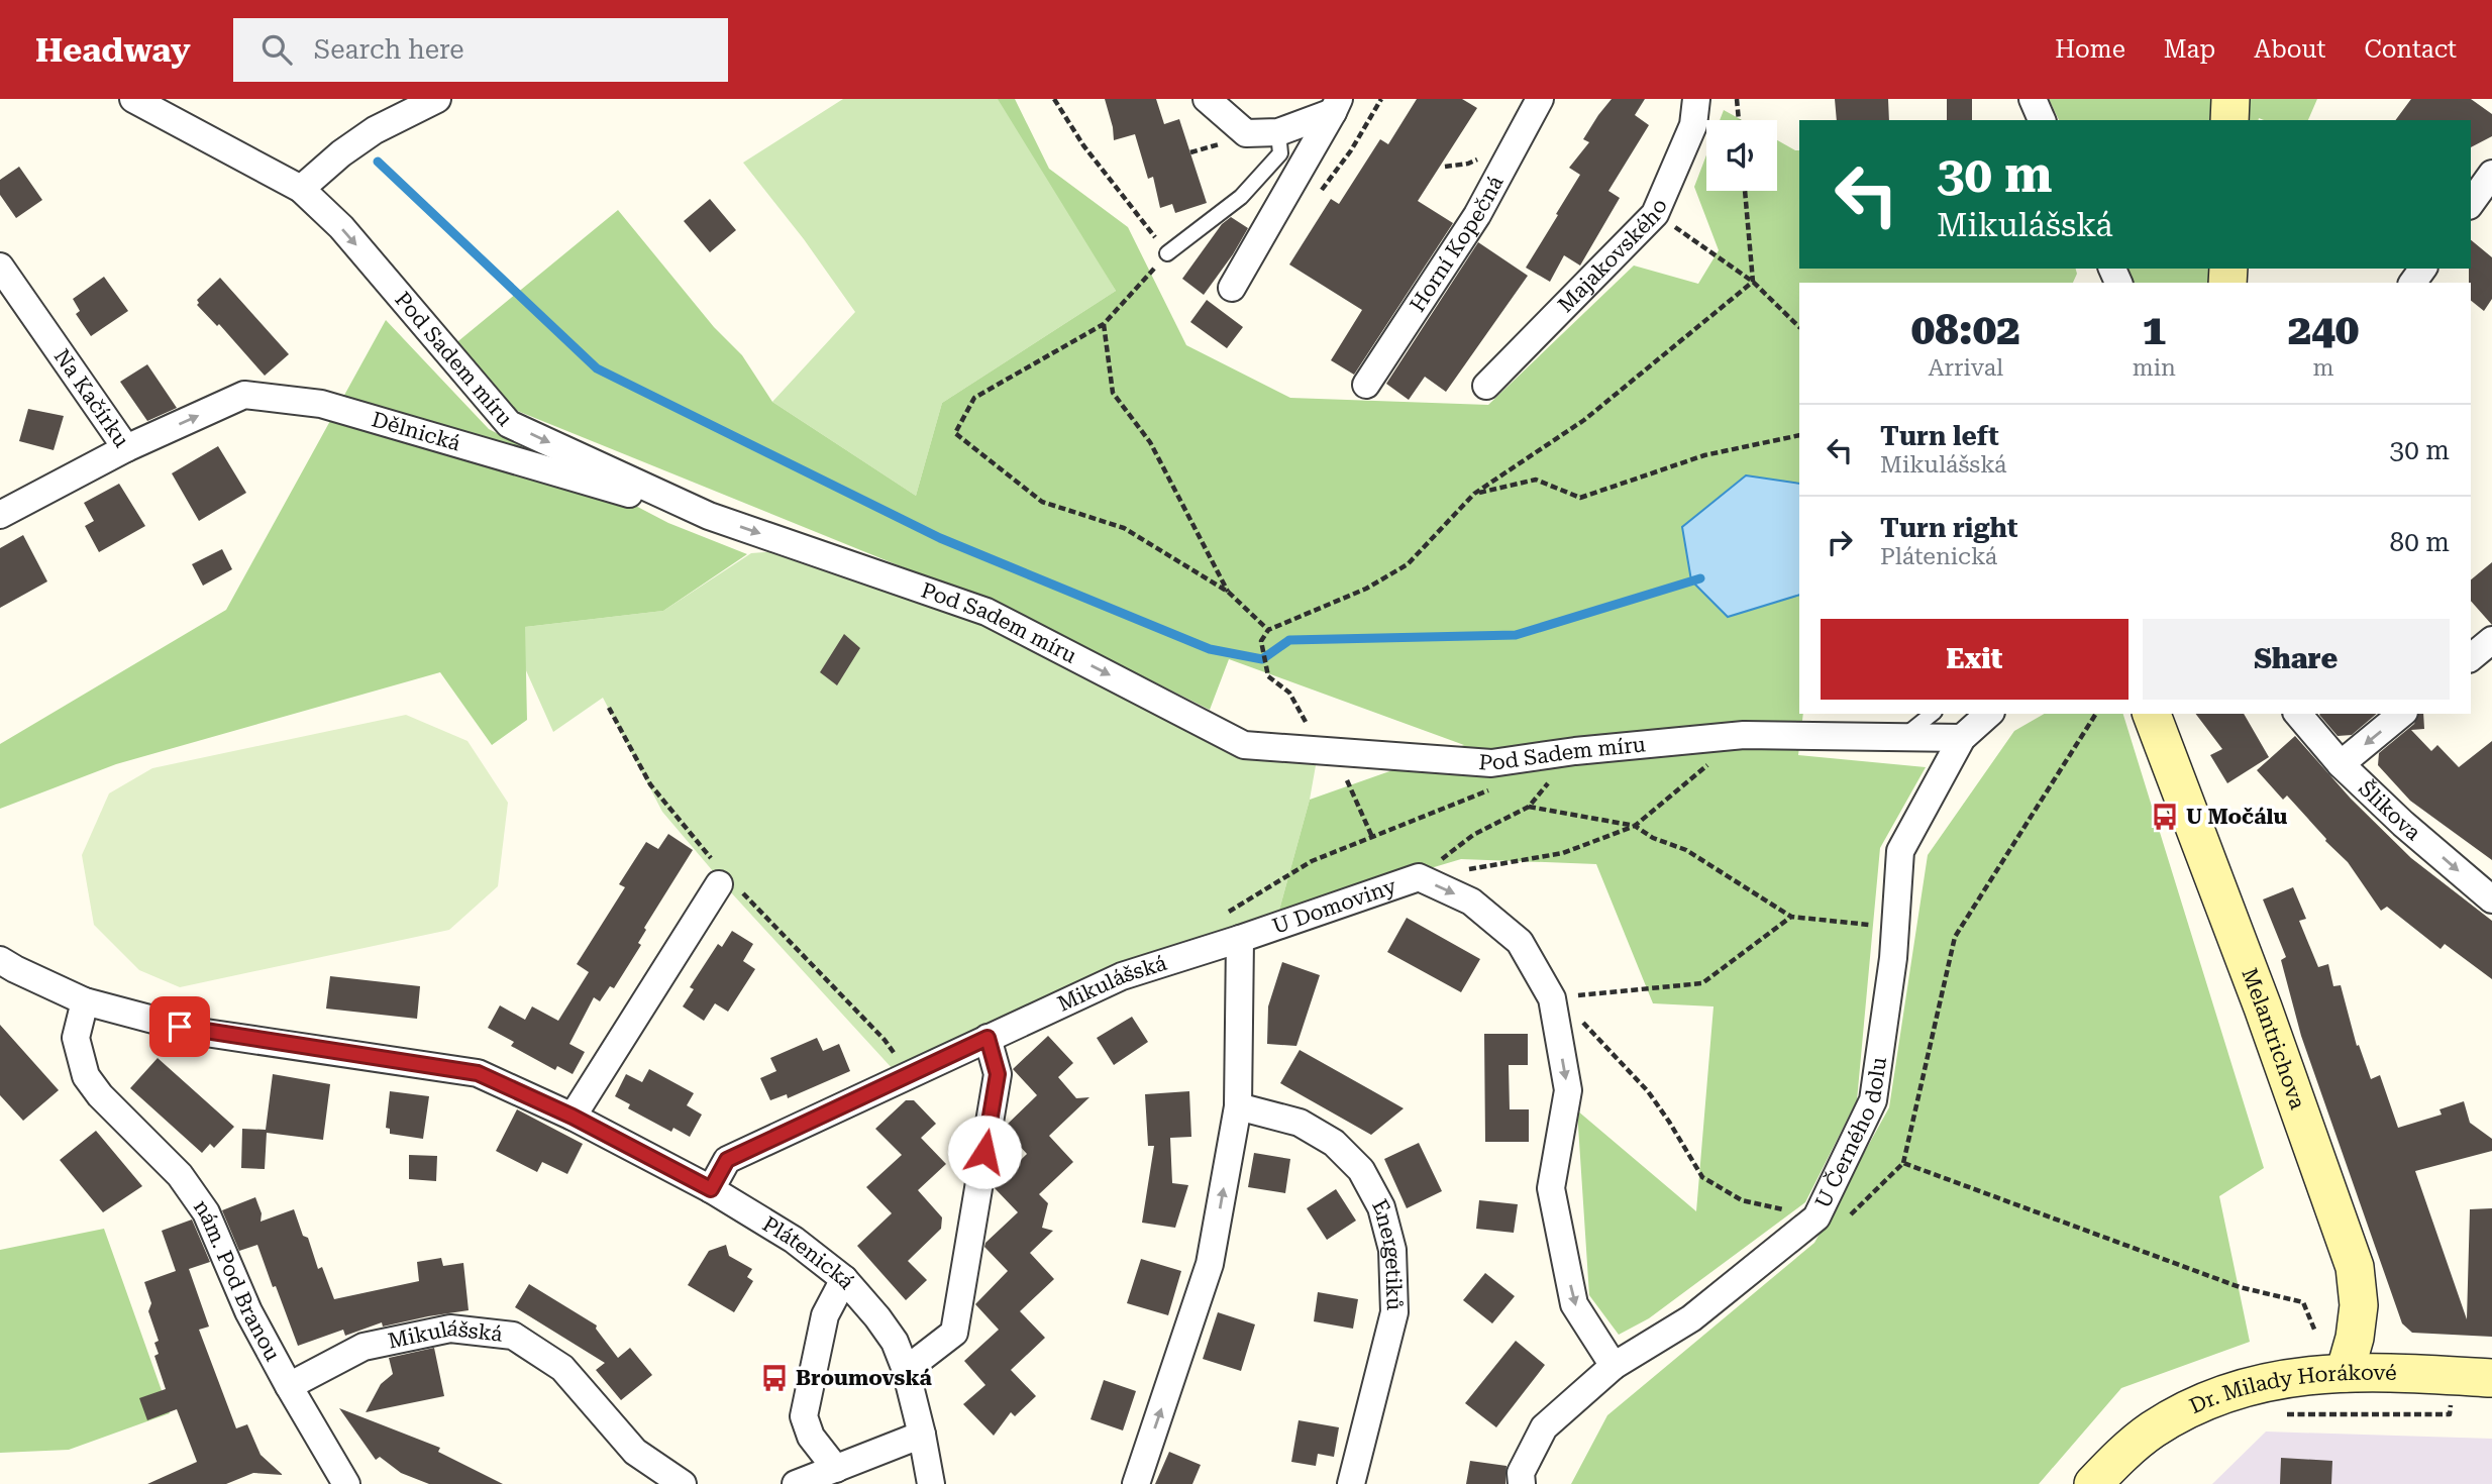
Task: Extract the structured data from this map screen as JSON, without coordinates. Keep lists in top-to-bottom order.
{
  "streets": {
    "street": [
      "Horní Kopečná",
      "Majakovského",
      "Pod Sadem míru",
      "Na Kačírku",
      "Dělnická",
      "Šlikova",
      "U Domoviny",
      "Mikulášská",
      "Melantrichova",
      "U Černého dolu",
      "Plátenická",
      "Energetiků",
      "nám. Pod Branou",
      "Dr. Milady Horákové"
    ]
  },
  "crossings": [
    ["Pod Sadem míru", "Dělnická"],
    ["Pod Sadem míru", "U Černého dolu"],
    ["Na Kačírku", "Dělnická"],
    ["U Domoviny", "Mikulášská"],
    ["U Domoviny", "U Černého dolu"],
    ["Mikulášská", "Plátenická"],
    ["Mikulášská", "nám. Pod Branou"],
    ["Melantrichova", "Dr. Milady Horákové"],
    ["Plátenická", "nám. Pod Branou"]
  ],
  "one_way": [
    "Pod Sadem míru",
    "Dělnická",
    "Šlikova",
    "U Domoviny"
  ],
  "places": {
    "bus stop": ["U Močálu", "Broumovská"]
  },
  "page": {
    "header": "Headway",
    "search": "Search here",
    "nav": [
      "Home",
      "Map",
      "About",
      "Contact"
    ],
    "turn": ["30 m", "Mikulášská"],
    "eta": [
      "08:02",
      "Arrival",
      "1",
      "min",
      "240",
      "m"
    ],
    "list": [
      {
        "name": "Turn left",
        "note": "Mikulášská",
        "value": "30 m"
      },
      {
        "name": "Turn right",
        "note": "Plátenická",
        "value": "80 m"
      }
    ],
    "buttons": ["Exit", "Share"]
  }
}
